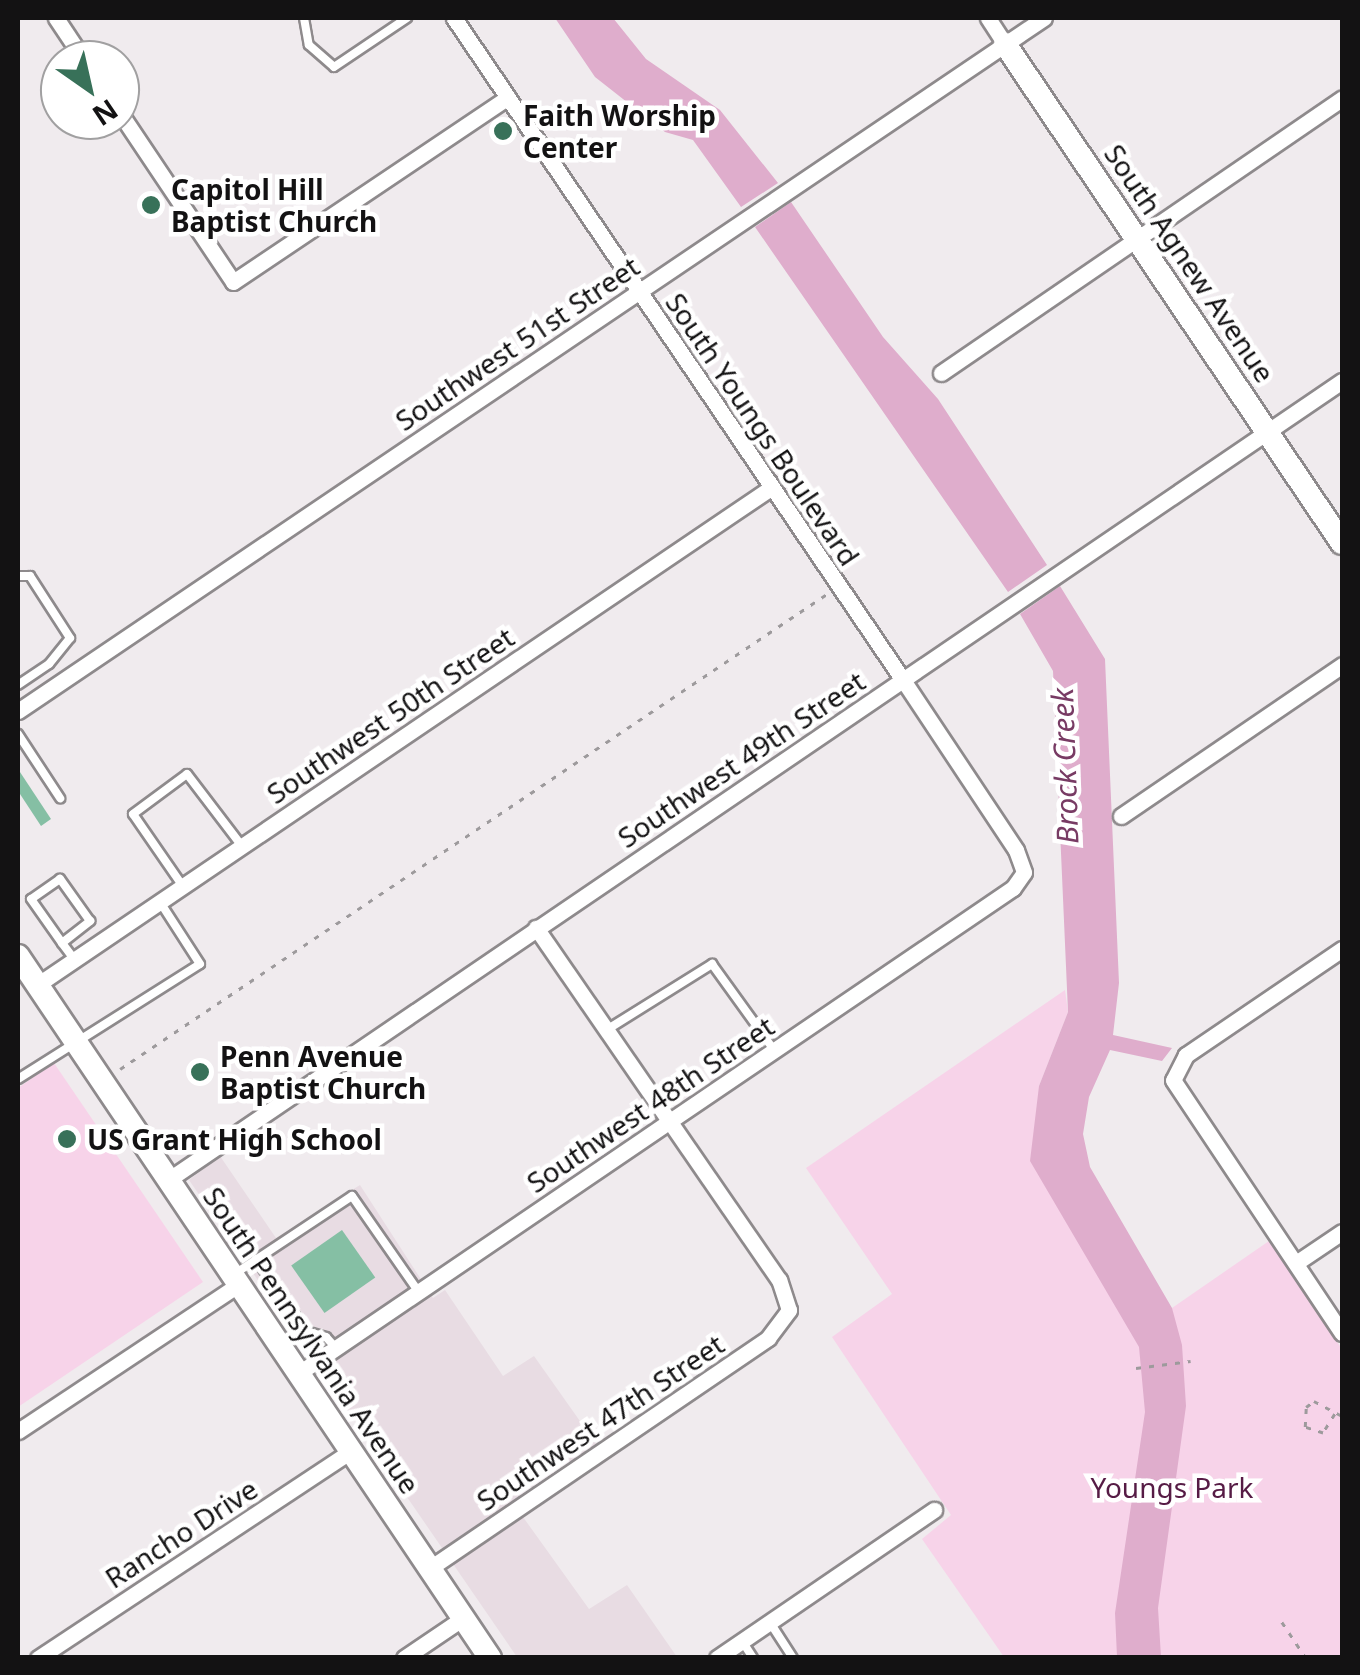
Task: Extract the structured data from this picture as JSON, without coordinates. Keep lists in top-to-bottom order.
{
  "streets": {
    "main road": ["South Agnew Avenue", "South Pennsylvania Avenue"],
    "street": [
      "Southwest 51st Street",
      "South Youngs Boulevard",
      "Southwest 50th Street",
      "Southwest 49th Street",
      "Southwest 48th Street",
      "Southwest 47th Street",
      "Rancho Drive"
    ]
  },
  "crossings": [
    ["South Agnew Avenue", "Southwest 51st Street"],
    ["South Agnew Avenue", "Southwest 49th Street"],
    ["Southwest 51st Street", "South Youngs Boulevard"],
    ["South Youngs Boulevard", "Southwest 50th Street"],
    ["South Youngs Boulevard", "Southwest 49th Street"],
    ["South Youngs Boulevard", "Southwest 48th Street"],
    ["Southwest 50th Street", "South Pennsylvania Avenue"],
    ["Southwest 49th Street", "South Pennsylvania Avenue"],
    ["Southwest 48th Street", "South Pennsylvania Avenue"],
    ["Southwest 48th Street", "Southwest 47th Street"],
    ["South Pennsylvania Avenue", "Southwest 47th Street"],
    ["South Pennsylvania Avenue", "Rancho Drive"]
  ],
  "water": ["Brock Creek"],
  "parks": ["Youngs Park"],
  "places": [
    "Faith Worship Center",
    "Capitol Hill Baptist Church",
    "Penn Avenue Baptist Church",
    "US Grant High School"
  ],
  "north": "bottom right"
}
